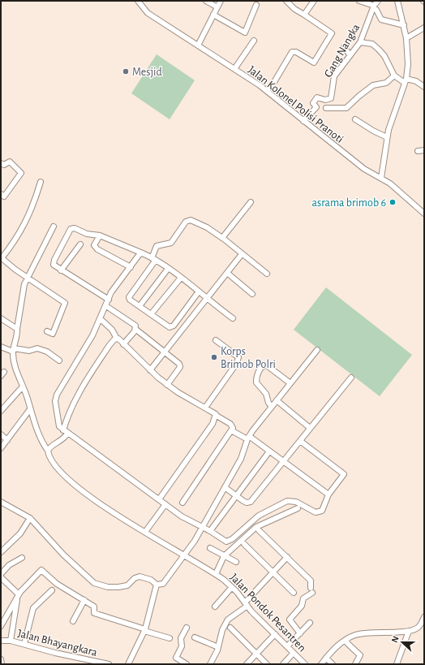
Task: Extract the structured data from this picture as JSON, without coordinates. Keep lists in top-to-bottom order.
{
  "streets": {
    "street": [
      "Gang Nangka",
      "Jalan Kolonel Polisi Pranoti",
      "Jalan Pondok Pesantren",
      "Jalan Bhayangkara"
    ]
  },
  "crossings": [
    ["Gang Nangka", "Jalan Kolonel Polisi Pranoti"]
  ],
  "places": ["Mesjid", "asrama brimob 6", "Korps Brimob Polri"],
  "north": "left"
}
